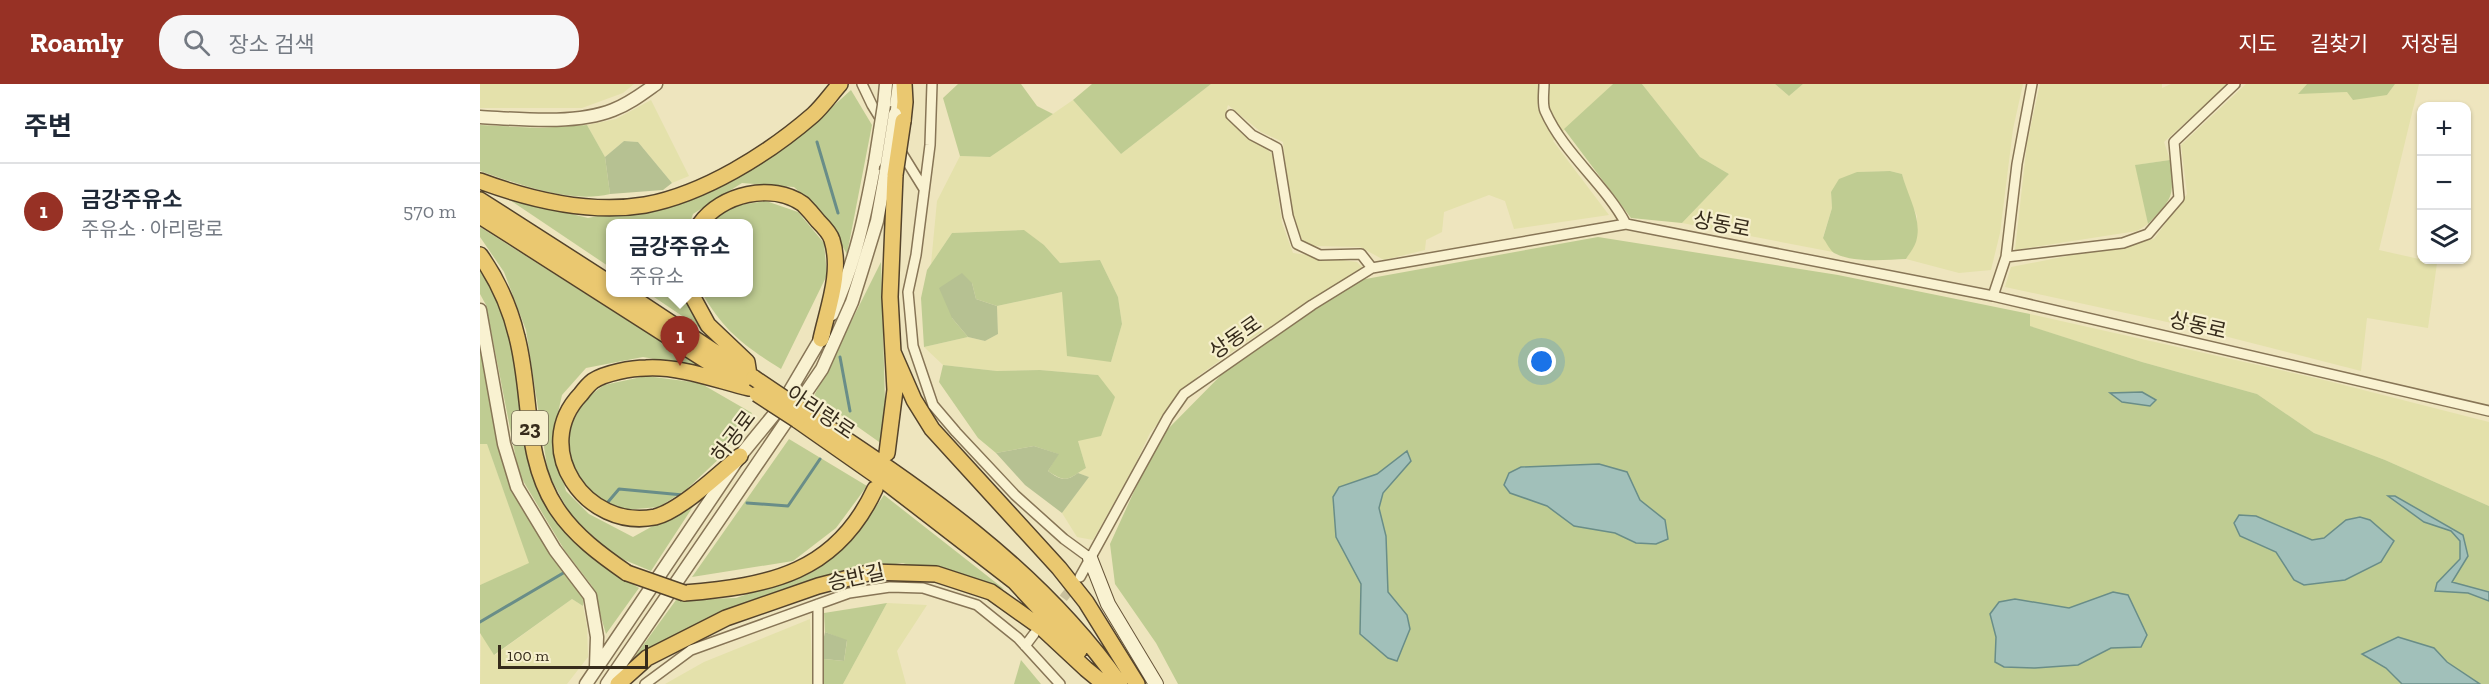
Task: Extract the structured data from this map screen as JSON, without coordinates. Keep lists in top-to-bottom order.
{
  "streets": {
    "highway": ["아리랑로", "23"],
    "street": ["상동로", "하공로", "승반길"]
  },
  "scale_bar": "100 m",
  "page": {
    "header": "Roamly",
    "search": "장소 검색",
    "nav": ["지도", "길찾기", "저장됨"],
    "heading": "주변",
    "map_buttons": ["+", "−"],
    "list": [
      {
        "mark": "1",
        "name": "금강주유소",
        "note": "주유소 · 아리랑로",
        "value": "570 m"
      }
    ],
    "popup": ["금강주유소", "주유소"],
    "pins": "1",
    "scale": "100 m"
  }
}
